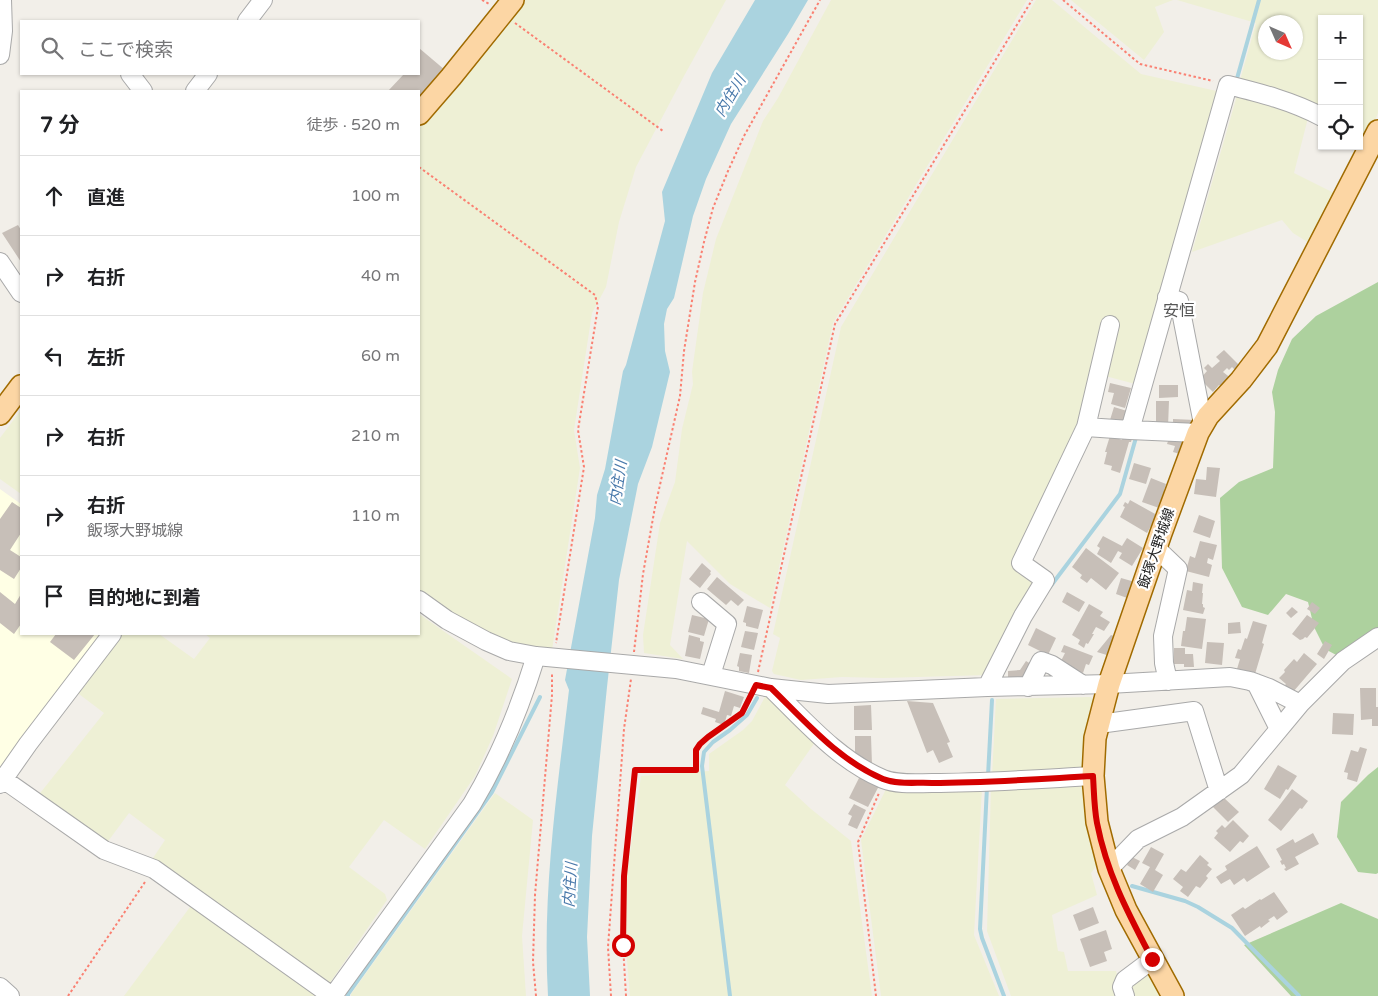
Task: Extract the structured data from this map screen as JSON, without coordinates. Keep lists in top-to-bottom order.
{
  "streets": {
    "main road": ["飯塚大野城線"]
  },
  "districts": ["安恒"],
  "water": ["内住川"],
  "north": "bottom right",
  "page": {
    "map_buttons": ["+", "−"],
    "search": "ここで検索",
    "heading": ["7 分", "徒歩 · 520 m"],
    "list": [
      ["直進", "100 m"],
      ["右折", "40 m"],
      ["左折", "60 m"],
      ["右折", "210 m"],
      ["右折", "飯塚大野城線", "110 m"],
      "目的地に到着"
    ]
  }
}
